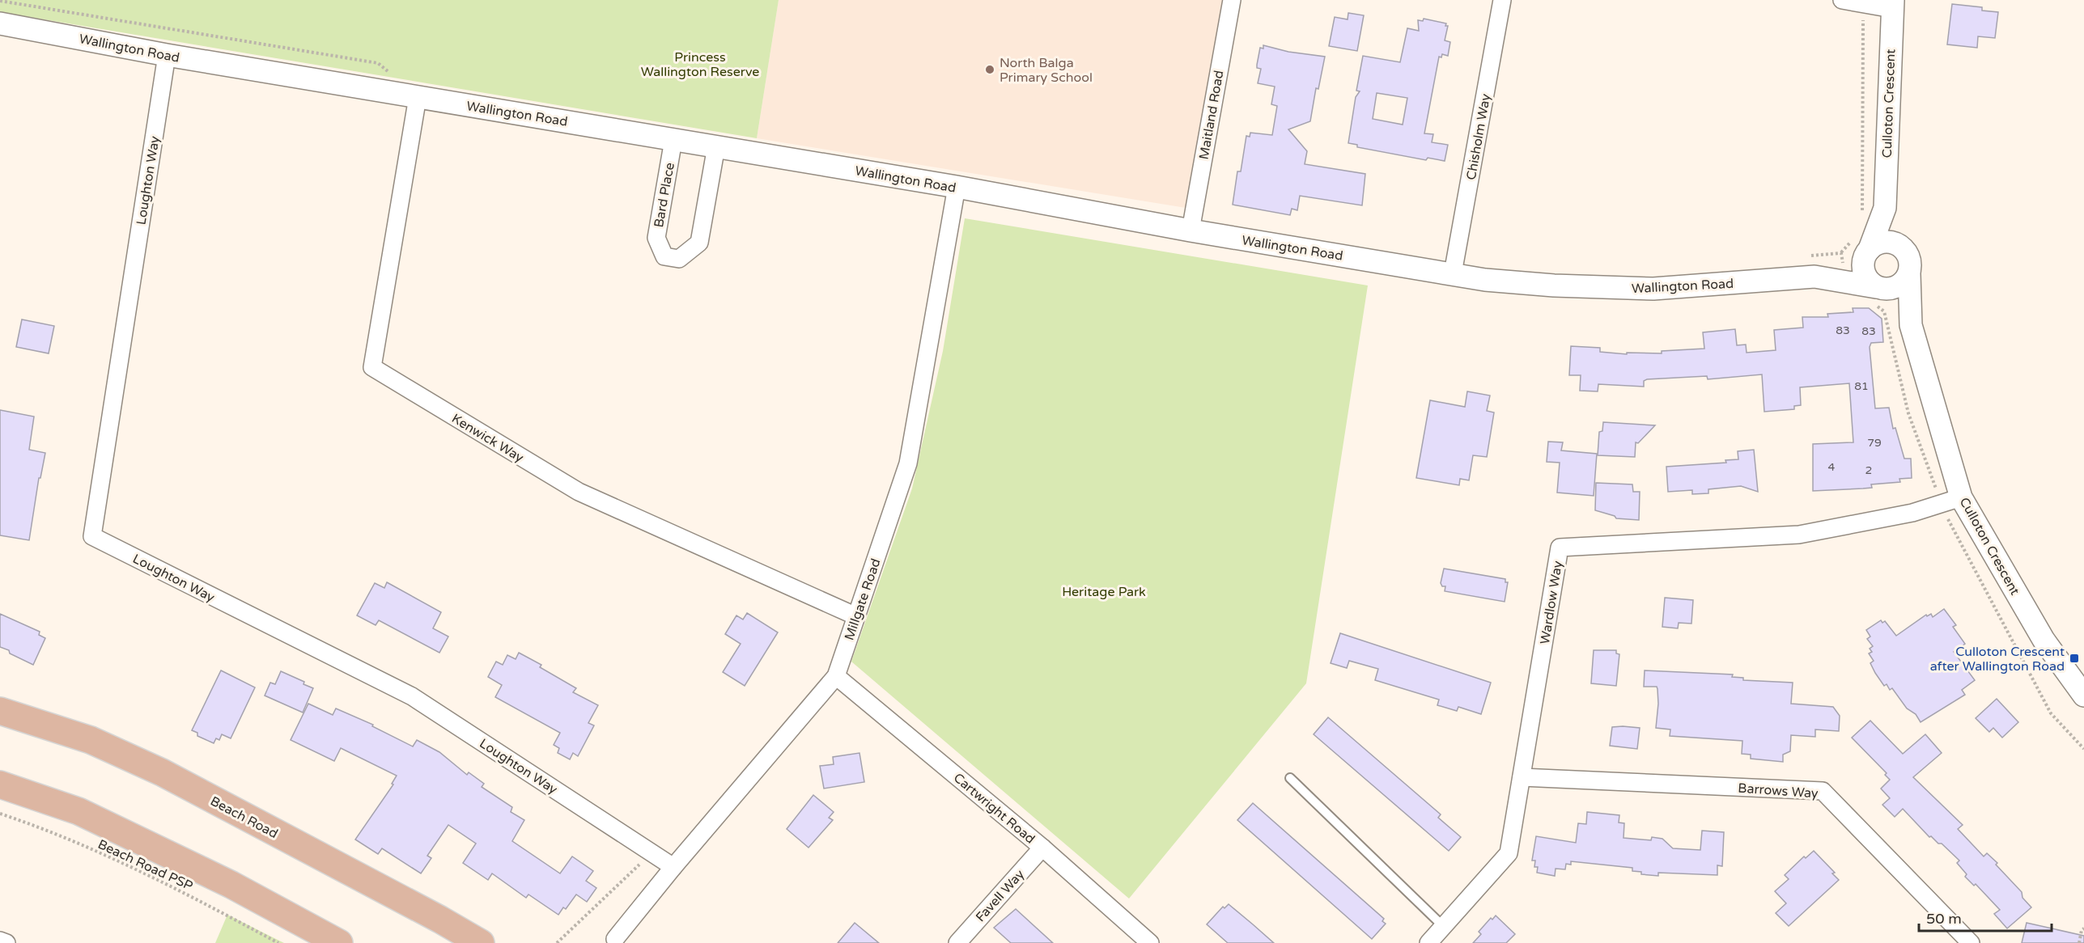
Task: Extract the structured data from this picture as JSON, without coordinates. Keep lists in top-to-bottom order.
{
  "streets": {
    "main road": ["Beach Road"],
    "street": [
      "Wallington Road",
      "Culloton Crescent",
      "Maitland Road",
      "Chisholm Way",
      "Loughton Way",
      "Bard Place",
      "Kenwick Way",
      "Millgate Road",
      "Wardlow Way",
      "Barrows Way",
      "Cartwright Road",
      "Favell Way"
    ],
    "path": ["Beach Road PSP"]
  },
  "crossings": [
    ["Wallington Road", "Culloton Crescent"],
    ["Wallington Road", "Maitland Road"],
    ["Wallington Road", "Chisholm Way"],
    ["Wallington Road", "Loughton Way"],
    ["Wallington Road", "Bard Place"],
    ["Wallington Road", "Kenwick Way"],
    ["Wallington Road", "Millgate Road"],
    ["Culloton Crescent", "Wardlow Way"],
    ["Loughton Way", "Millgate Road"],
    ["Kenwick Way", "Millgate Road"],
    ["Millgate Road", "Cartwright Road"],
    ["Wardlow Way", "Barrows Way"],
    ["Cartwright Road", "Favell Way"]
  ],
  "parks": ["Princess Wallington Reserve", "Heritage Park"],
  "places": {
    "other": ["North Balga Primary School"],
    "transit": ["Culloton Crescent after Wallington Road"]
  },
  "house_numbers": [
    "83",
    "83",
    "81",
    "79",
    "4",
    "2"
  ],
  "scale_bar": "50 m"
}
